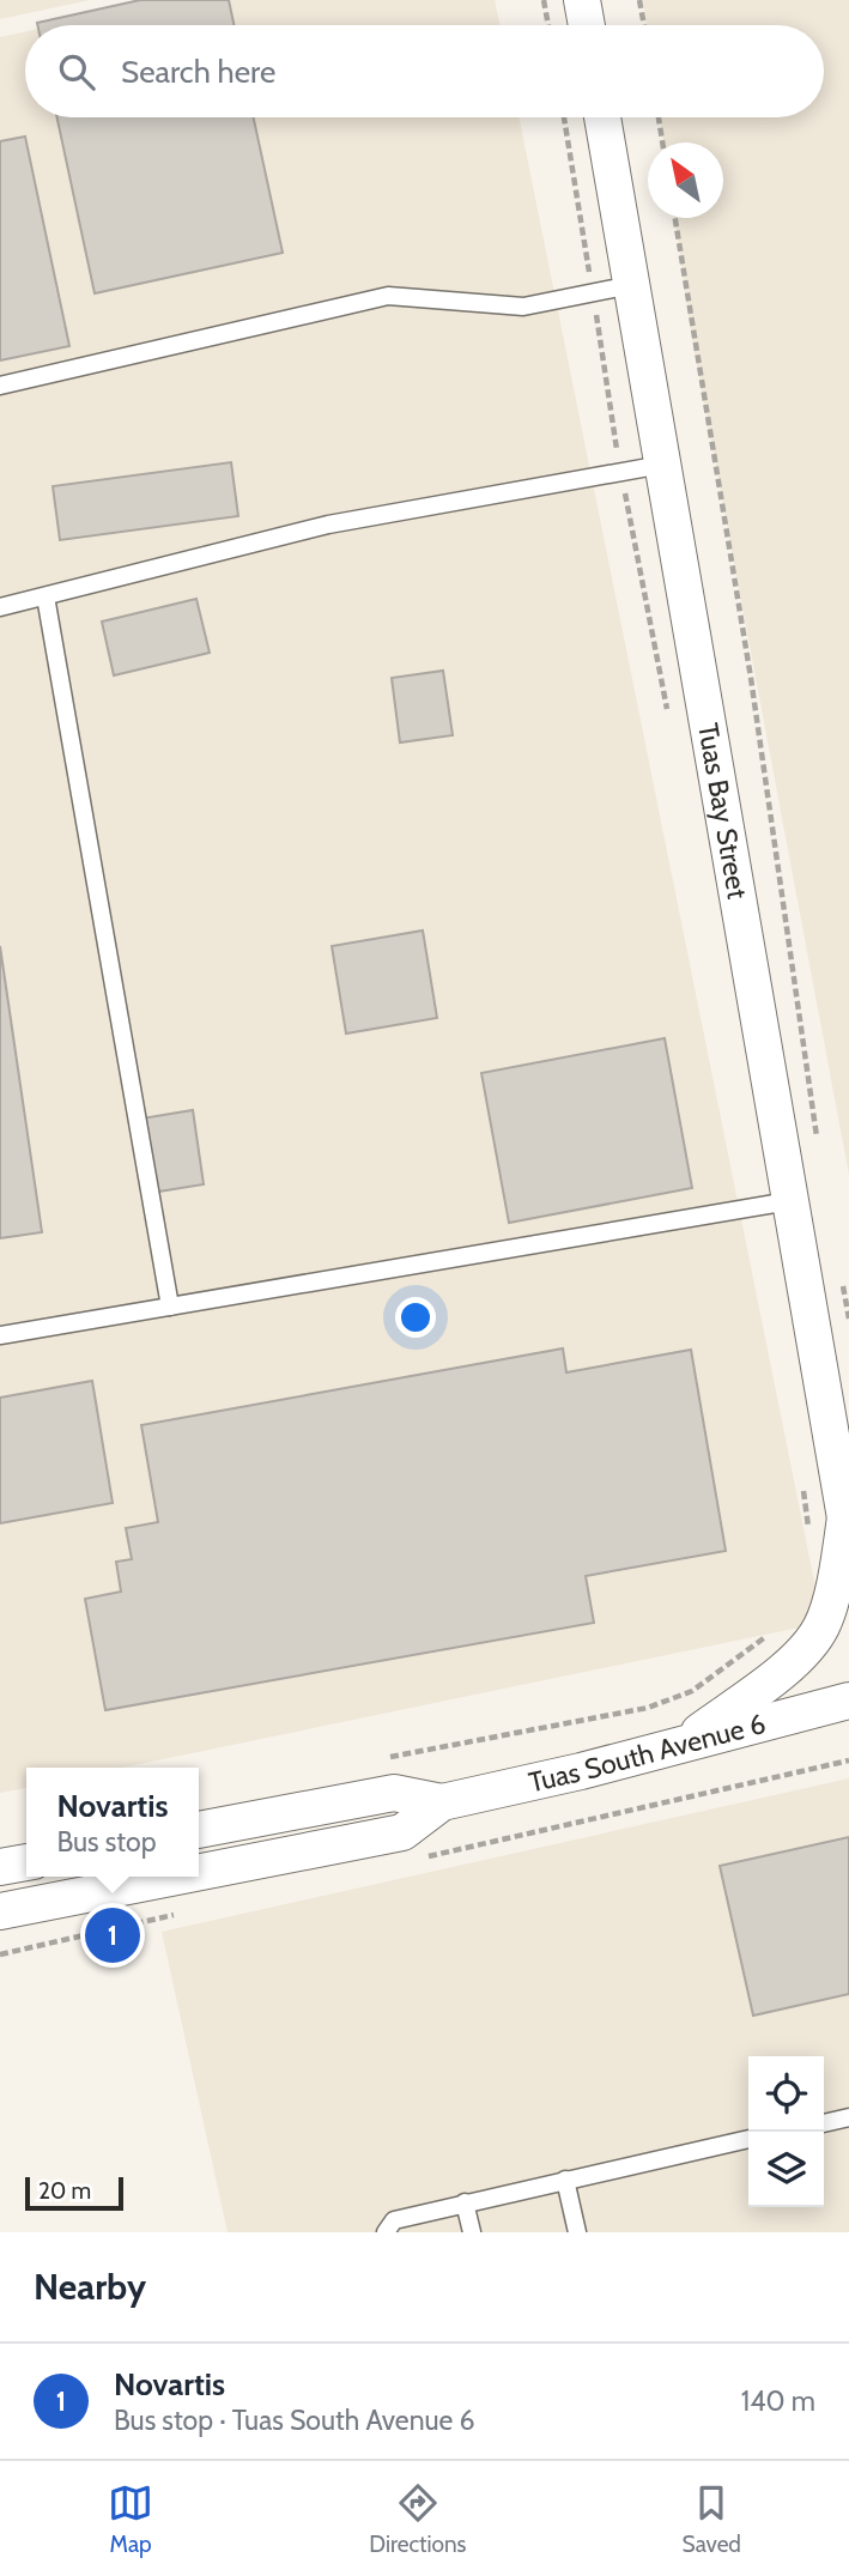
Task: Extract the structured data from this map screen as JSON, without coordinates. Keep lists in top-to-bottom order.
{
  "streets": {
    "street": ["Tuas Bay Street", "Tuas South Avenue 6"]
  },
  "crossings": [
    ["Tuas Bay Street", "Tuas South Avenue 6"]
  ],
  "scale_bar": "20 m",
  "north": "top left",
  "page": {
    "search": "Search here",
    "popup": ["Novartis", "Bus stop"],
    "pins": "1",
    "scale": "20 m",
    "heading": "Nearby",
    "list": [
      {
        "mark": "1",
        "name": "Novartis",
        "note": "Bus stop · Tuas South Avenue 6",
        "value": "140 m"
      }
    ],
    "nav": ["Map", "Directions", "Saved"]
  }
}
